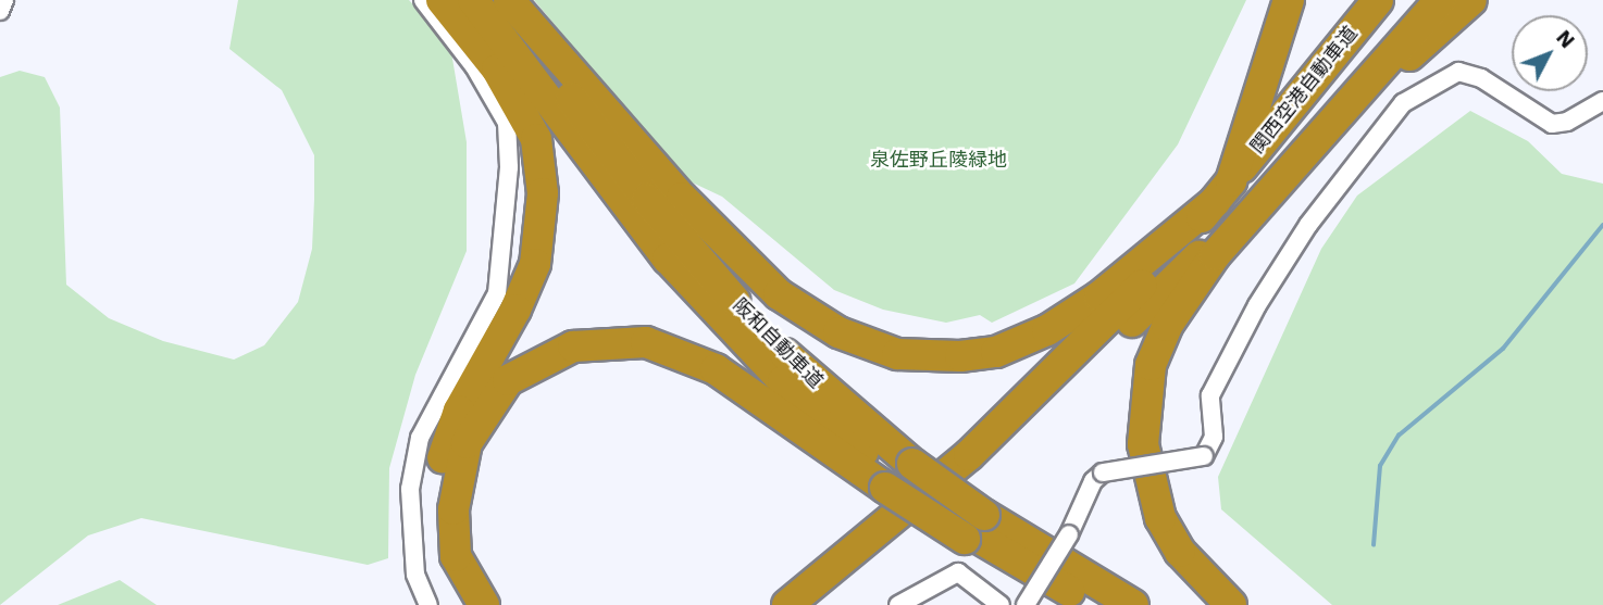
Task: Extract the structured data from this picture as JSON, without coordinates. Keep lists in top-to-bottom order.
{
  "streets": {
    "highway": ["関西空港自動車道", "阪和自動車道"]
  },
  "parks": ["泉佐野丘陵緑地"],
  "north": "top right"
}
